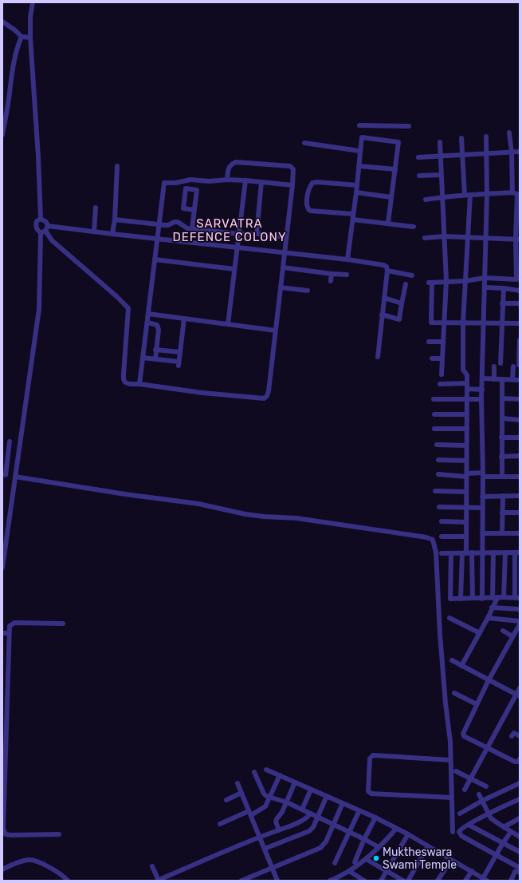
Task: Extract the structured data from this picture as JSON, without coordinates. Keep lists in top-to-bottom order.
{
  "districts": ["SARVATRA DEFENCE COLONY"],
  "places": ["Muktheswara Swami Temple"]
}
